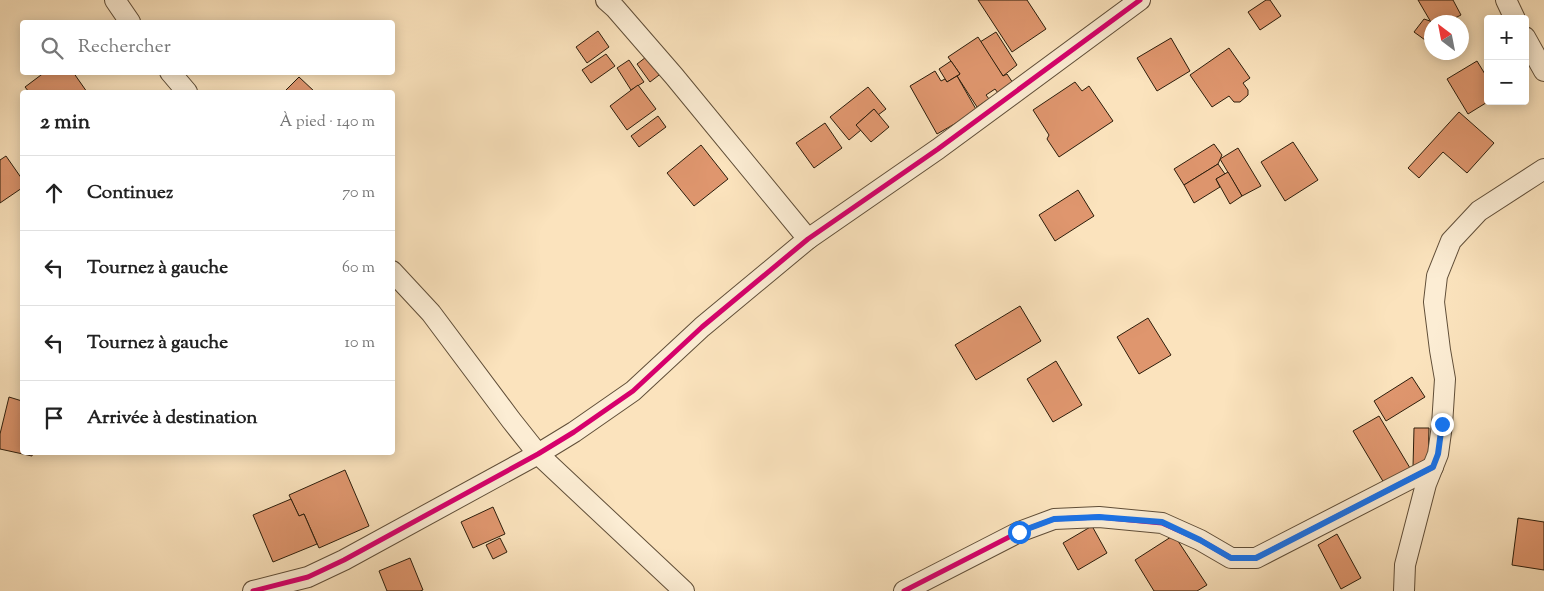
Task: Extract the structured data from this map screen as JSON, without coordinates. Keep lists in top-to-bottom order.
{
  "north": "top left",
  "page": {
    "map_buttons": ["+", "−"],
    "search": "Rechercher",
    "heading": ["2 min", "À pied · 140 m"],
    "list": [
      ["Continuez", "70 m"],
      ["Tournez à gauche", "60 m"],
      ["Tournez à gauche", "10 m"],
      "Arrivée à destination"
    ]
  }
}
